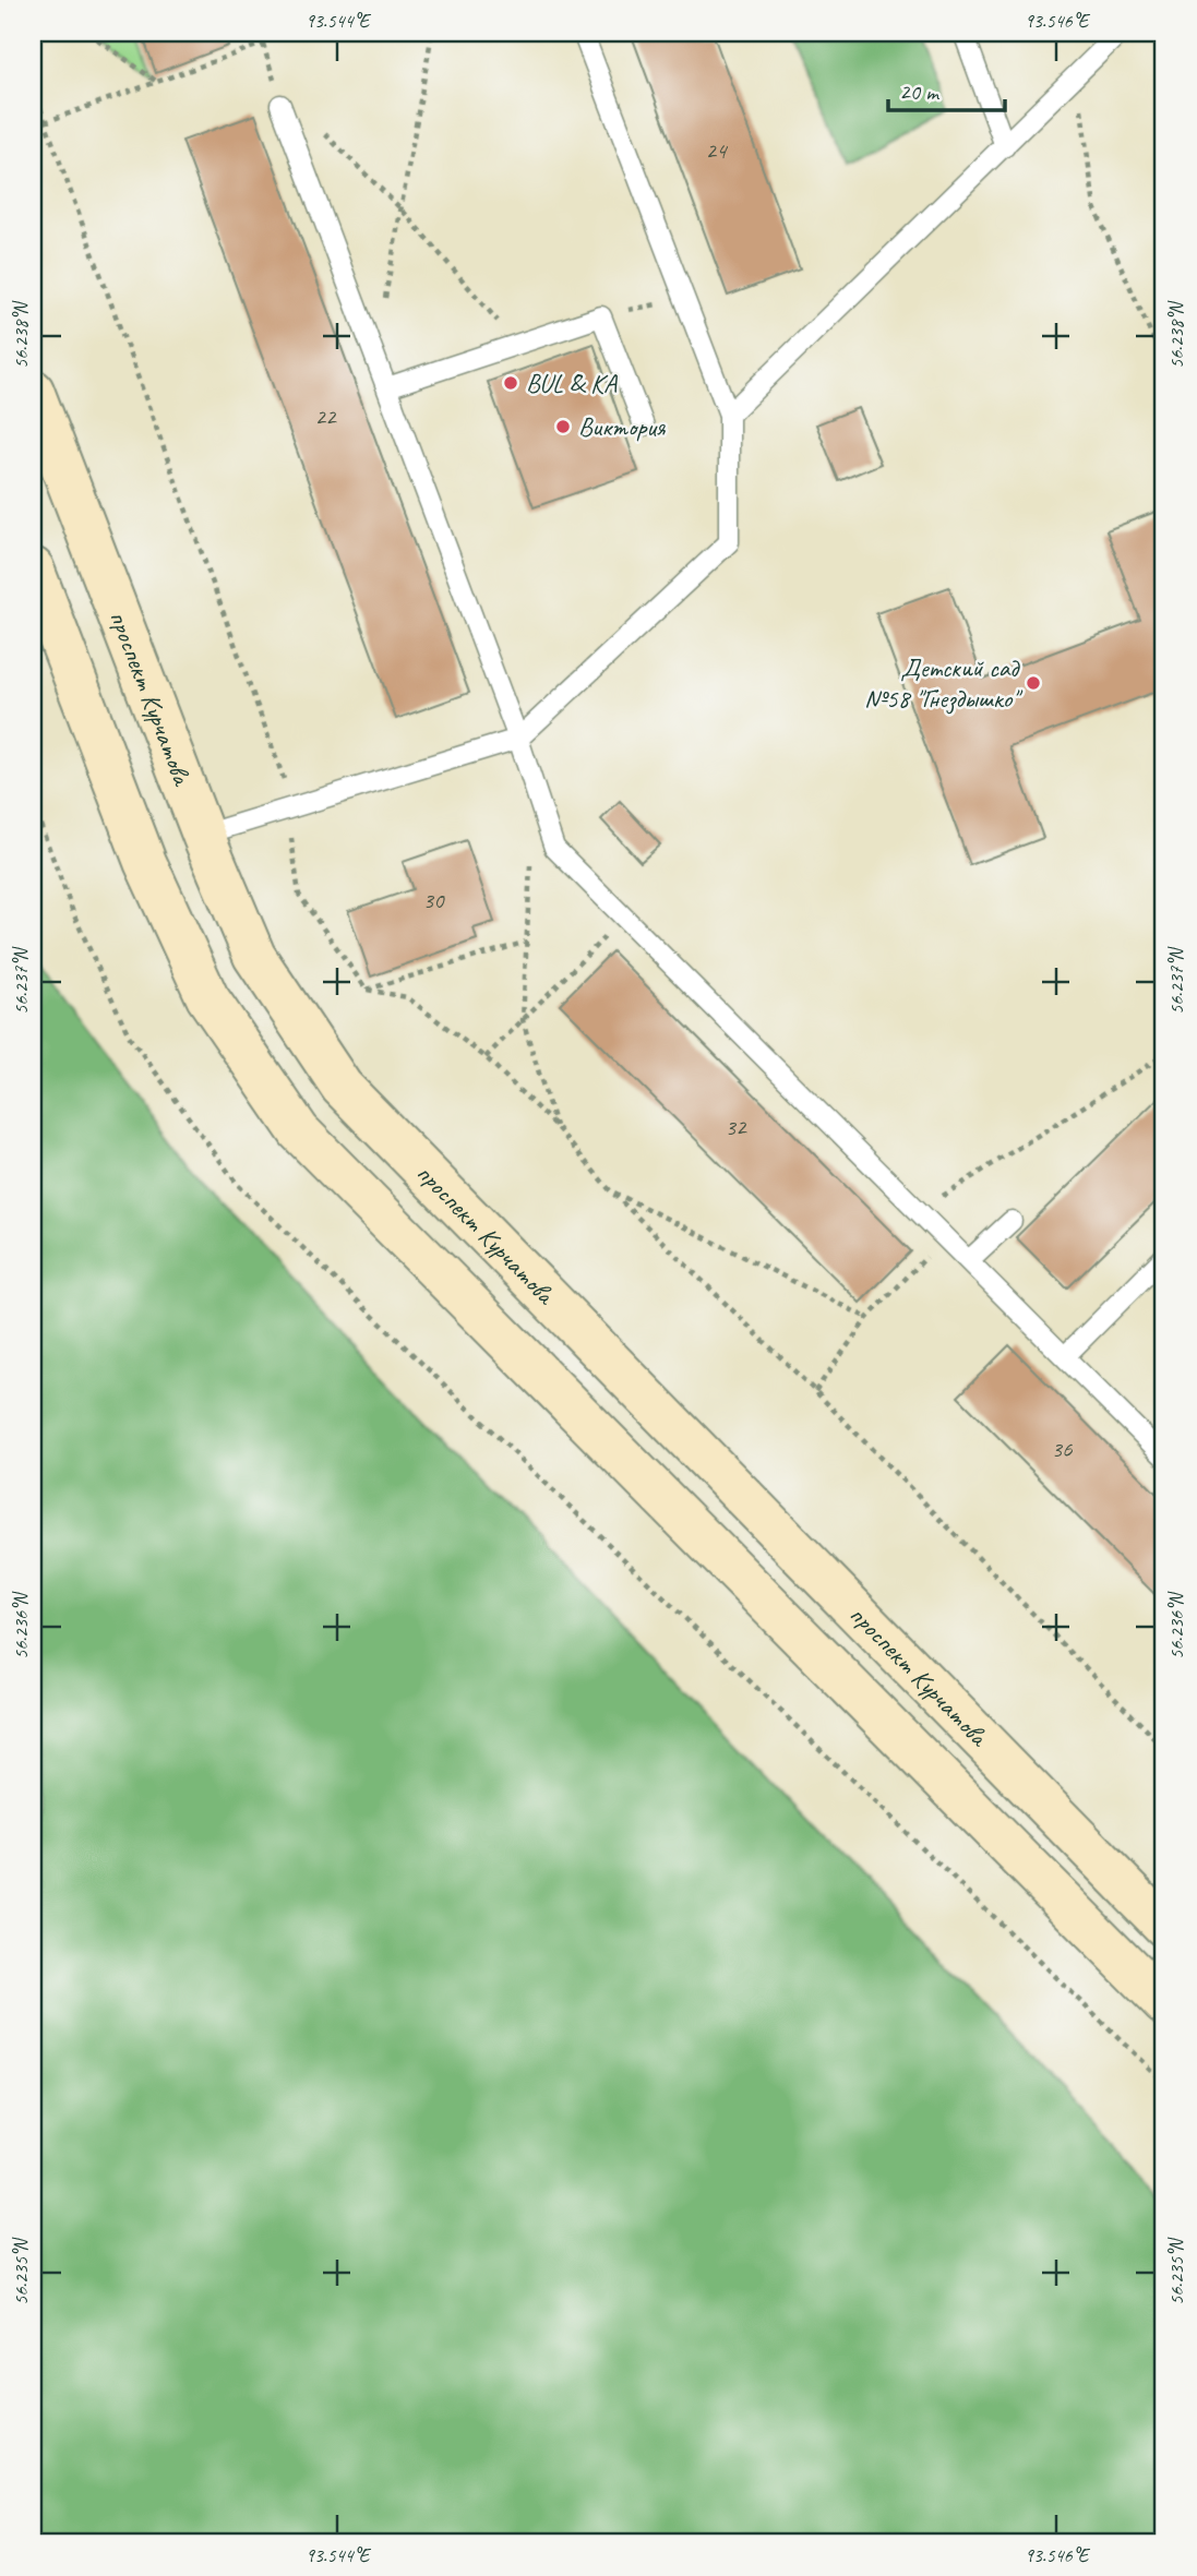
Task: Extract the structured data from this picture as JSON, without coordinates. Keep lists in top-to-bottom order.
{
  "streets": {
    "main road": ["проспект Курчатова"]
  },
  "places": ["BUL & KA", "Виктория", "Детский сад №58 \"Гнездышко\""],
  "house_numbers": [
    "24",
    "22",
    "30",
    "32",
    "36"
  ],
  "scale_bar": "20 m",
  "coordinates": [
    "93.544°E",
    "93.546°E",
    "56.238°N",
    "56.237°N",
    "56.236°N",
    "56.235°N"
  ]
}
